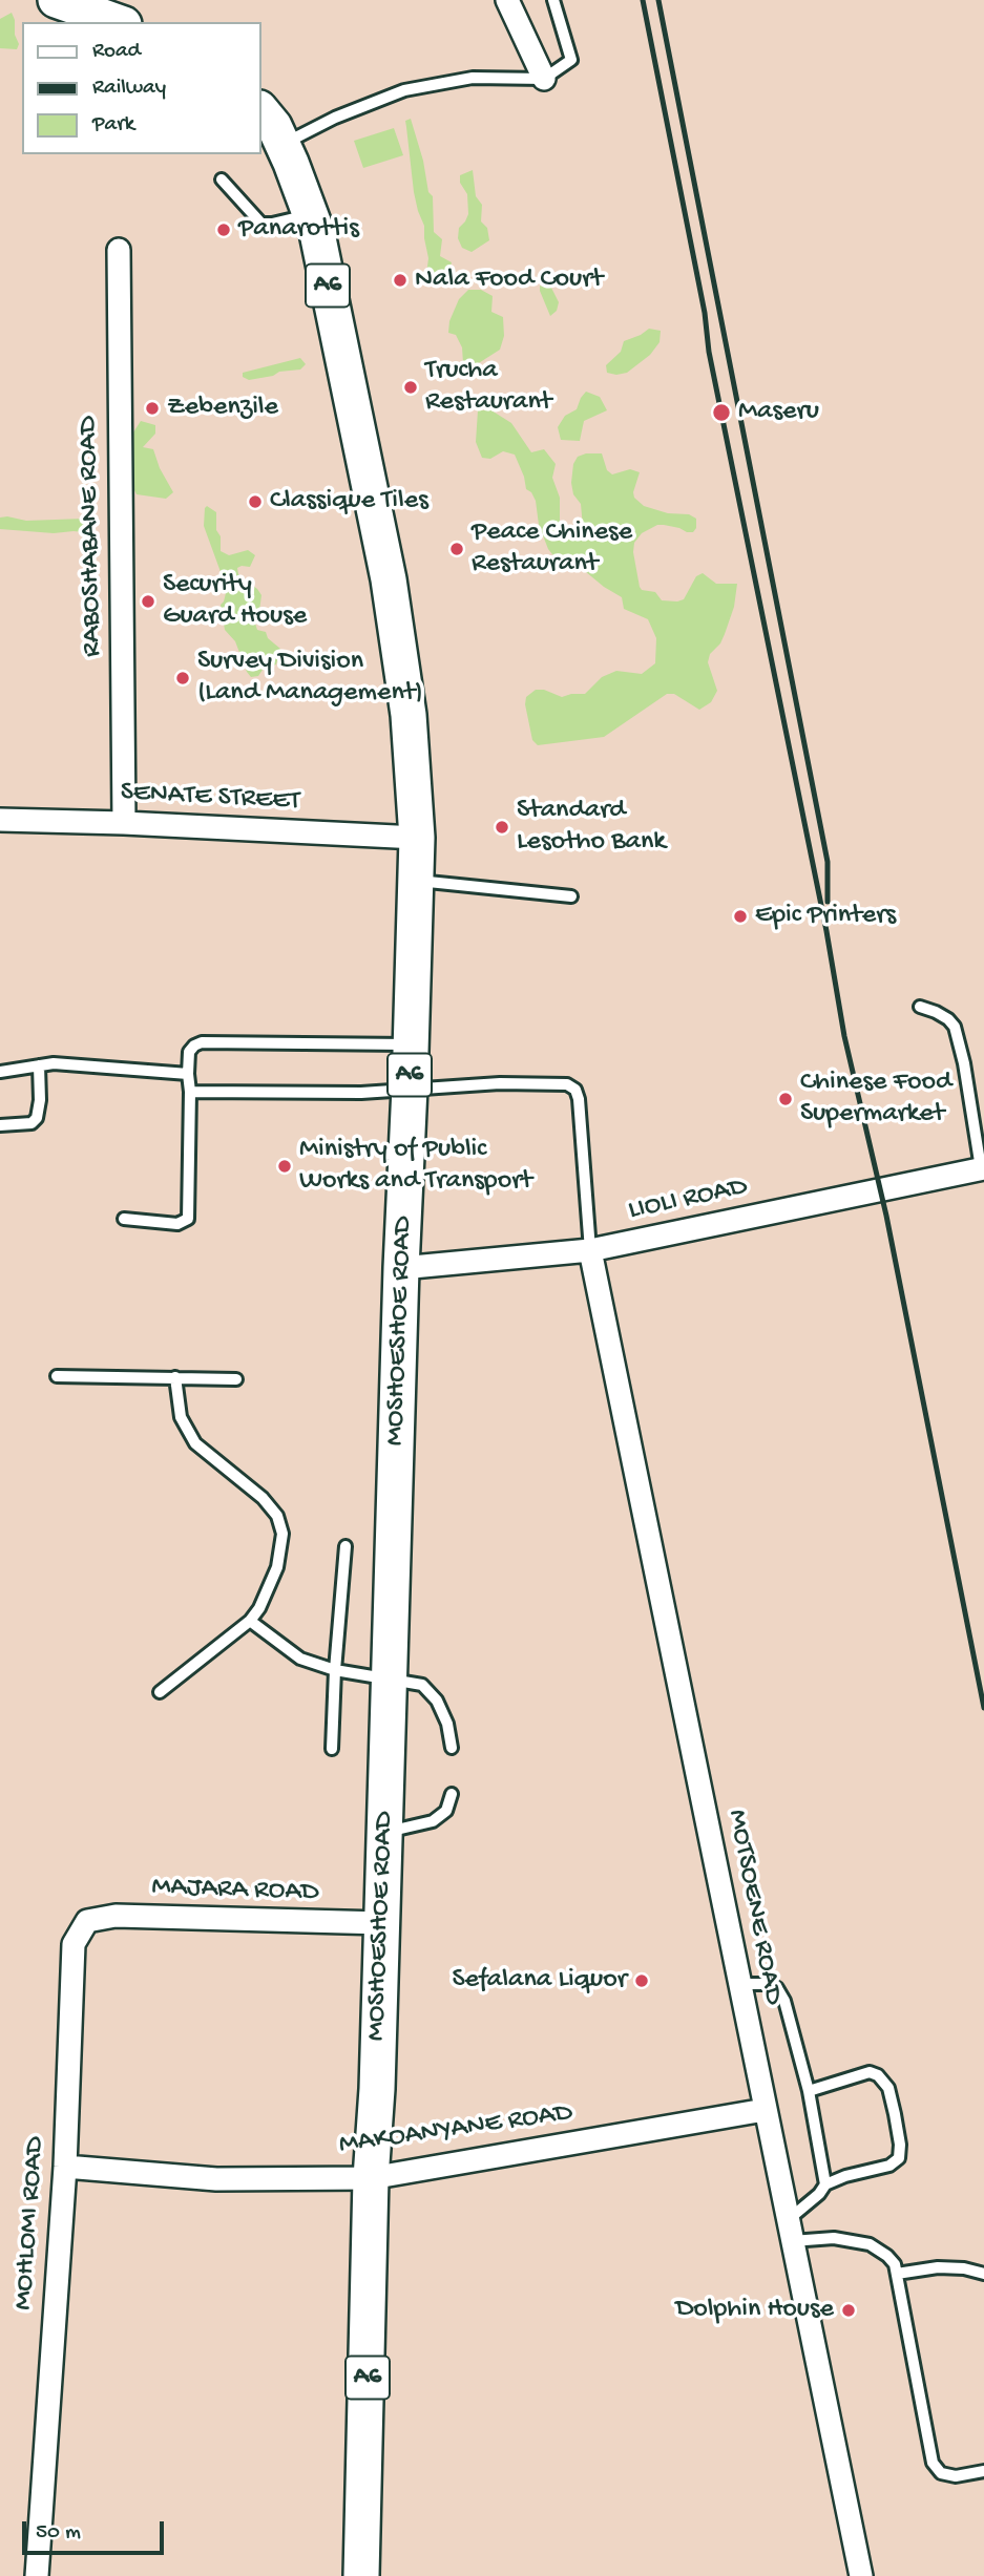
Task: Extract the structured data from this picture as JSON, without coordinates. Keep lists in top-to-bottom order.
{
  "streets": {
    "main road": ["A6", "MOSHOESHOE ROAD"],
    "street": [
      "RABOSHABANE ROAD",
      "SENATE STREET",
      "LIOLI ROAD",
      "MAJARA ROAD",
      "MOTSOENE ROAD",
      "MAKOANYANE ROAD",
      "MOHLOMI ROAD"
    ]
  },
  "crossings": [
    ["RABOSHABANE ROAD", "SENATE STREET"],
    ["SENATE STREET", "MOSHOESHOE ROAD"],
    ["LIOLI ROAD", "MOSHOESHOE ROAD"],
    ["LIOLI ROAD", "MOTSOENE ROAD"],
    ["MOSHOESHOE ROAD", "MAJARA ROAD"],
    ["MOSHOESHOE ROAD", "MAKOANYANE ROAD"],
    ["MAJARA ROAD", "MOHLOMI ROAD"],
    ["MOTSOENE ROAD", "MAKOANYANE ROAD"],
    ["MAKOANYANE ROAD", "MOHLOMI ROAD"]
  ],
  "places": [
    "Panarottis",
    "Nala Food Court",
    "Trucha Restaurant",
    "Zebenzile",
    "Maseru",
    "Classique Tiles",
    "Peace Chinese Restaurant",
    "Security Guard House",
    "Survey Division (Land Management)",
    "Standard Lesotho Bank",
    "Epic Printers",
    "Chinese Food Supermarket",
    "Ministry of Public Works and Transport",
    "Sefalana Liquor",
    "Dolphin House"
  ],
  "legend": ["Road", "Railway", "Park"],
  "scale_bar": "50 m"
}
